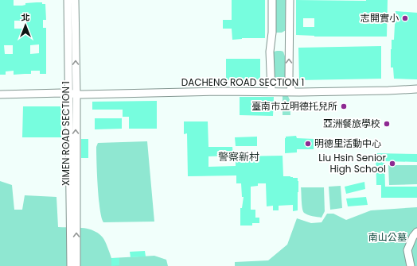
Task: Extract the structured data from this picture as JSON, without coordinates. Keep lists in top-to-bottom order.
{
  "streets": {
    "street": ["DACHENG ROAD SECTION 1", "XIMEN ROAD SECTION 1"]
  },
  "crossings": [
    ["DACHENG ROAD SECTION 1", "XIMEN ROAD SECTION 1"]
  ],
  "districts": ["警察新村"],
  "parks": ["南山公墓"],
  "places": [
    "志開實小",
    "臺南市立明德托兒所",
    "亞洲餐旅學校",
    "明德里活動中心",
    "Liu Hsin Senior High School"
  ],
  "north": "top"
}
